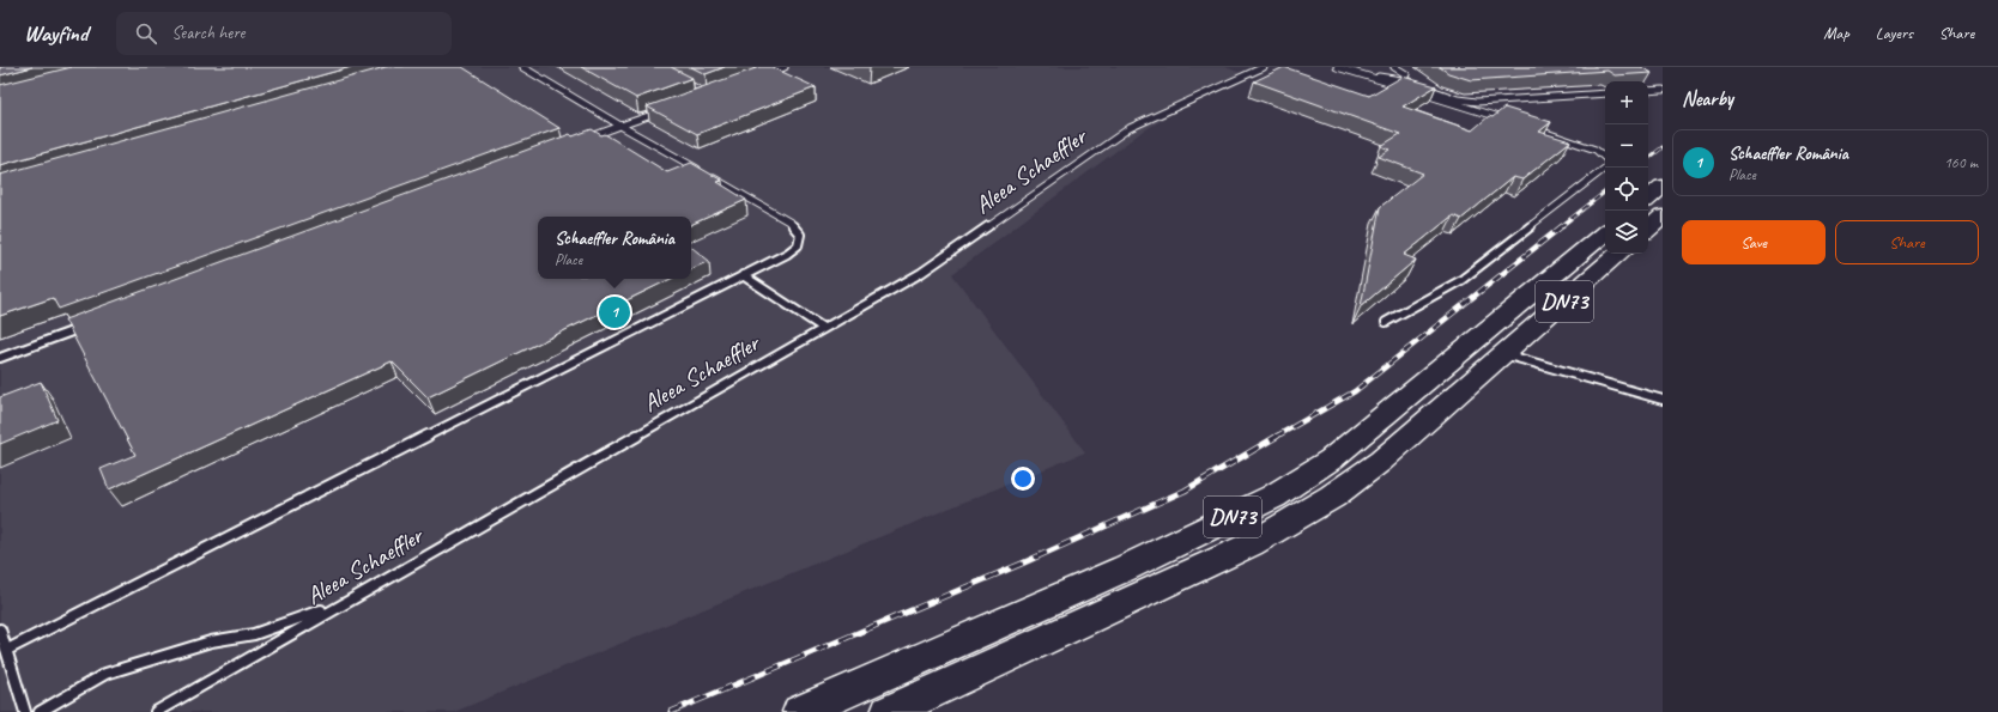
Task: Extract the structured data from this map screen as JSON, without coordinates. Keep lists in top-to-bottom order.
{
  "streets": {
    "highway": ["DN73"],
    "lane": ["Aleea Schaeffler"]
  },
  "page": {
    "header": "Wayfind",
    "search": "Search here",
    "nav": ["Map", "Layers", "Share"],
    "heading": "Nearby",
    "map_buttons": ["+", "−"],
    "list": [
      {
        "mark": "1",
        "name": "Schaeffler România",
        "note": "Place",
        "value": "160 m"
      }
    ],
    "buttons": ["Save", "Share"],
    "popup": ["Schaeffler România", "Place"],
    "pins": "1"
  }
}
